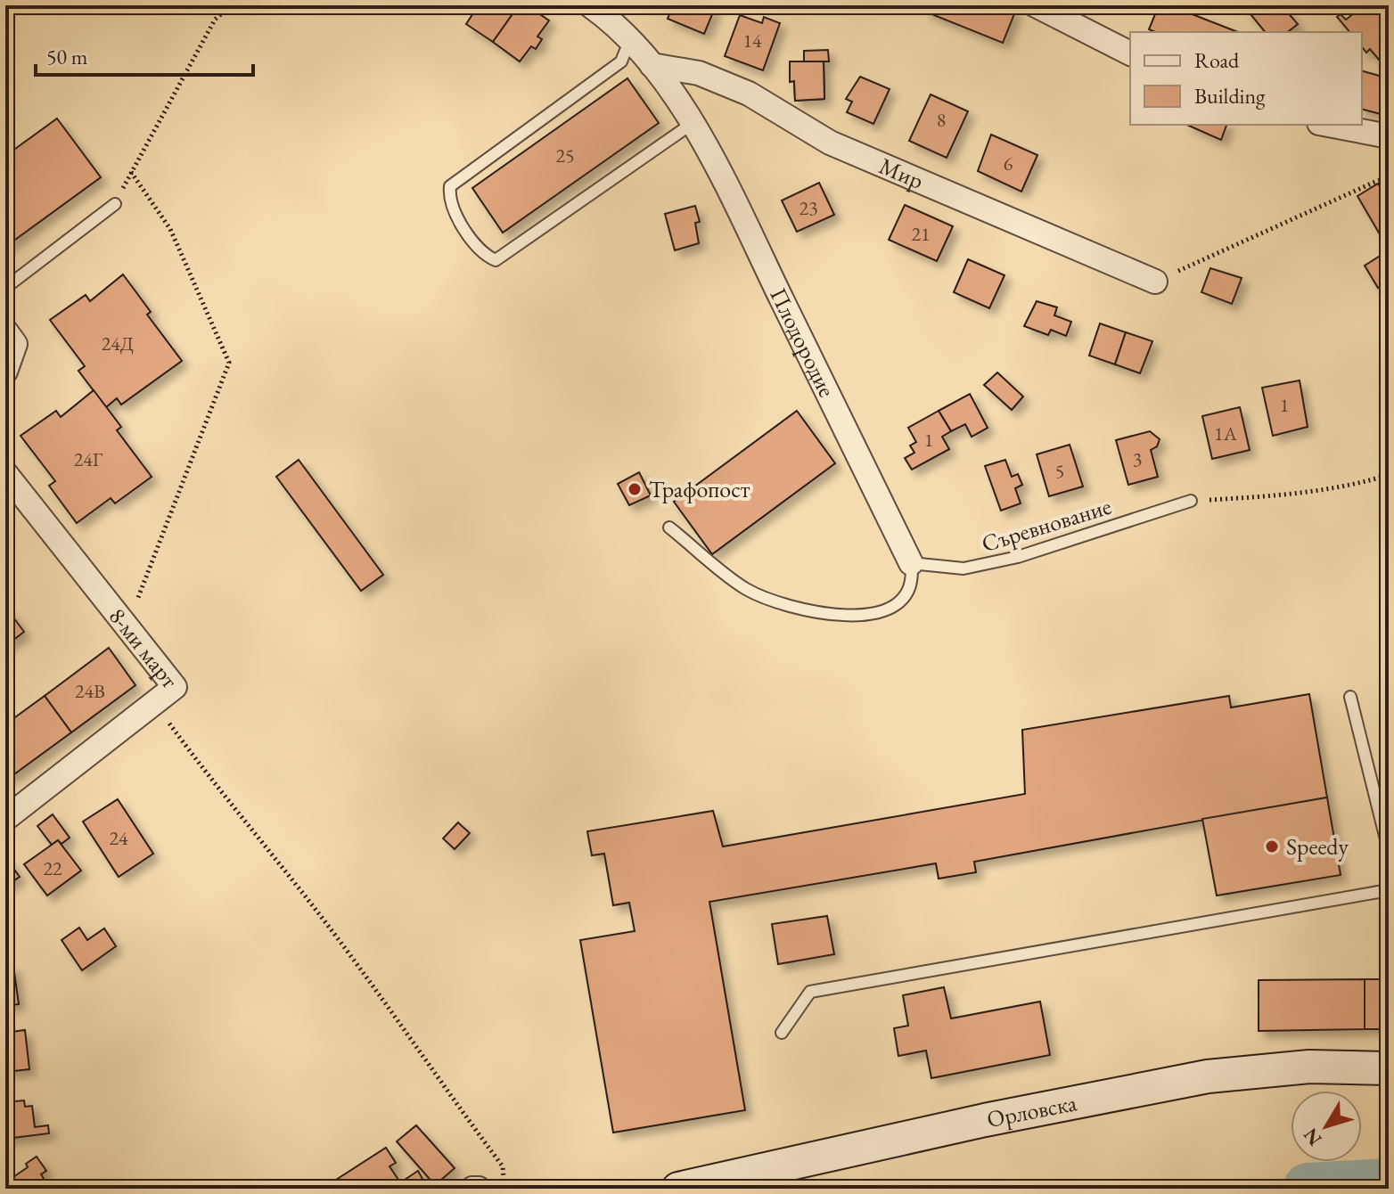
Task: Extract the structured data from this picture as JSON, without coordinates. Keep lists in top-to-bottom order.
{
  "streets": {
    "street": [
      "Мир",
      "Плодородие",
      "8-ми март",
      "Орловска"
    ],
    "lane": ["Съревнование"]
  },
  "crossings": [
    ["Плодородие", "Съревнование"]
  ],
  "places": ["Трафопост", "Speedy"],
  "house_numbers": [
    "14",
    "8",
    "25",
    "6",
    "23",
    "21",
    "24Д",
    "1",
    "1А",
    "1",
    "24Г",
    "3",
    "5",
    "24В",
    "24",
    "22"
  ],
  "legend": ["Road", "Building"],
  "scale_bar": "50 m",
  "north": "bottom left"
}
